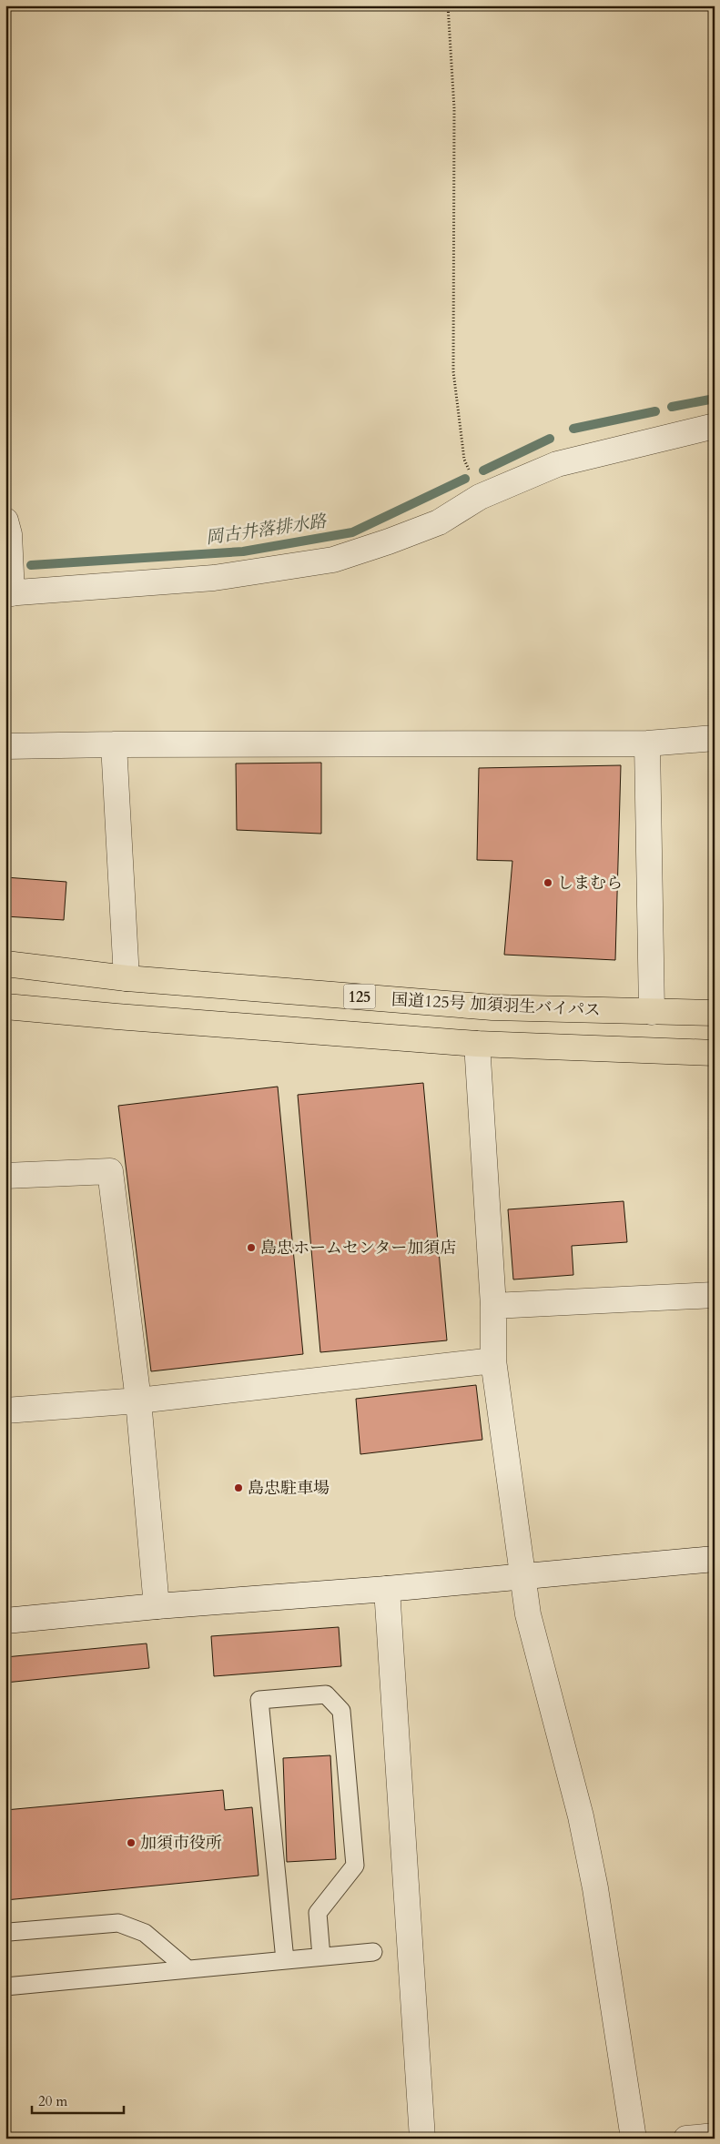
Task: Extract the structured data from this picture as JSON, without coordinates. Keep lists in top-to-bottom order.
{
  "streets": {
    "highway": ["125", "国道125号 加須羽生バイパス"]
  },
  "water": ["岡古井落排水路"],
  "places": [
    "しまむら",
    "島忠ホームセンター加須店",
    "島忠駐車場",
    "加須市役所"
  ],
  "scale_bar": "20 m"
}
